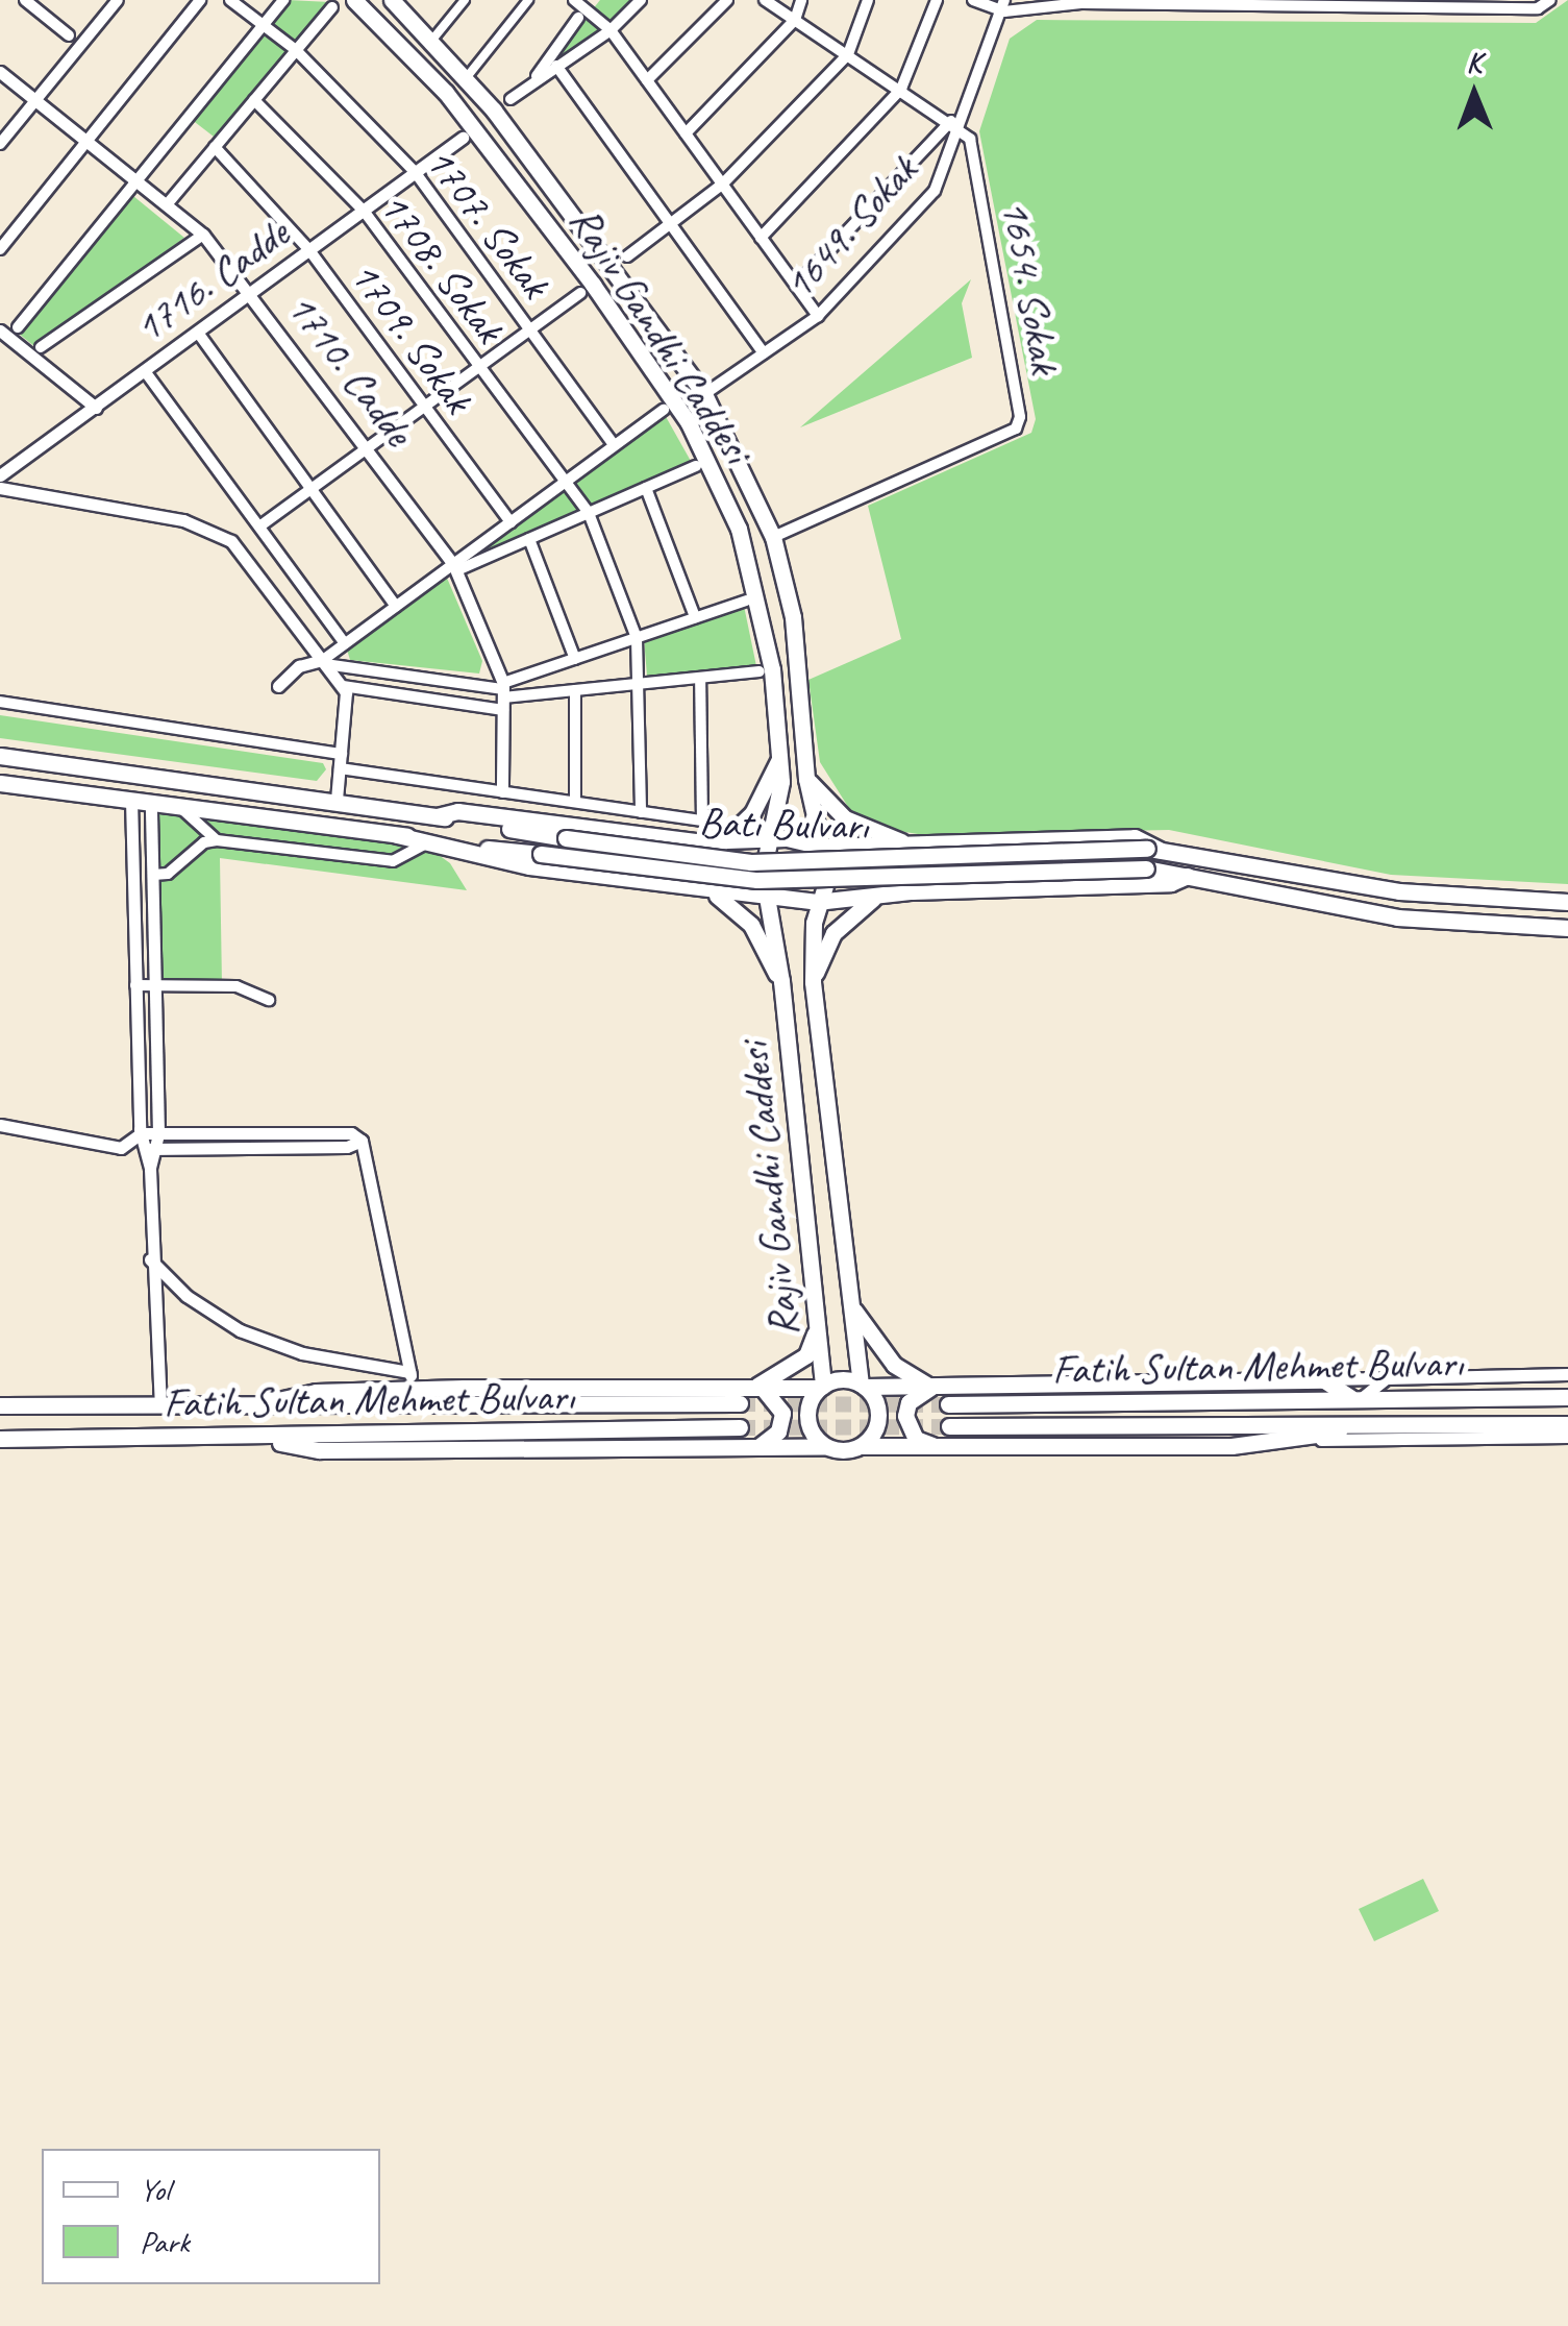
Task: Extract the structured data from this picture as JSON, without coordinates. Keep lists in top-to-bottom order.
{
  "streets": {
    "main road": ["Rajiv Gandhi Caddesi", "Batı Bulvarı", "Fatih Sultan Mehmet Bulvarı"],
    "street": [
      "1707. Sokak",
      "1649. Sokak",
      "1708. Sokak",
      "1716. Cadde",
      "1654. Sokak",
      "1709. Sokak",
      "1710. Cadde"
    ]
  },
  "crossings": [
    ["1707. Sokak", "1716. Cadde"],
    ["1649. Sokak", "1654. Sokak"],
    ["1649. Sokak", "Rajiv Gandhi Caddesi"],
    ["1708. Sokak", "1716. Cadde"],
    ["1716. Cadde", "1709. Sokak"],
    ["1716. Cadde", "1710. Cadde"],
    ["1654. Sokak", "Rajiv Gandhi Caddesi"],
    ["Rajiv Gandhi Caddesi", "Batı Bulvarı"]
  ],
  "legend": ["Yol", "Park"],
  "north": "top"
}
